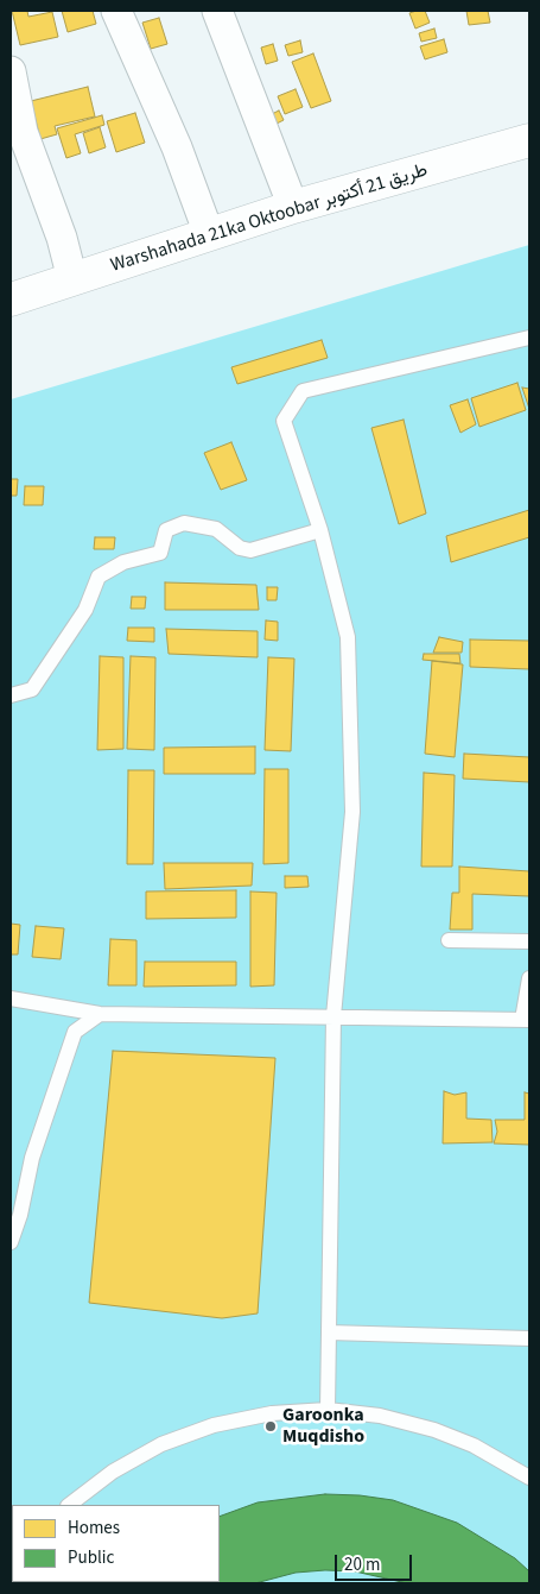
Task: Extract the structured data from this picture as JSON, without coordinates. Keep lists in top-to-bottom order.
{
  "streets": {
    "main road": ["Warshahada 21ka Oktoobar طريق 21 أكتوبر"]
  },
  "places": ["Garoonka Muqdisho"],
  "legend": ["Homes", "Public"],
  "scale_bar": "20 m"
}
